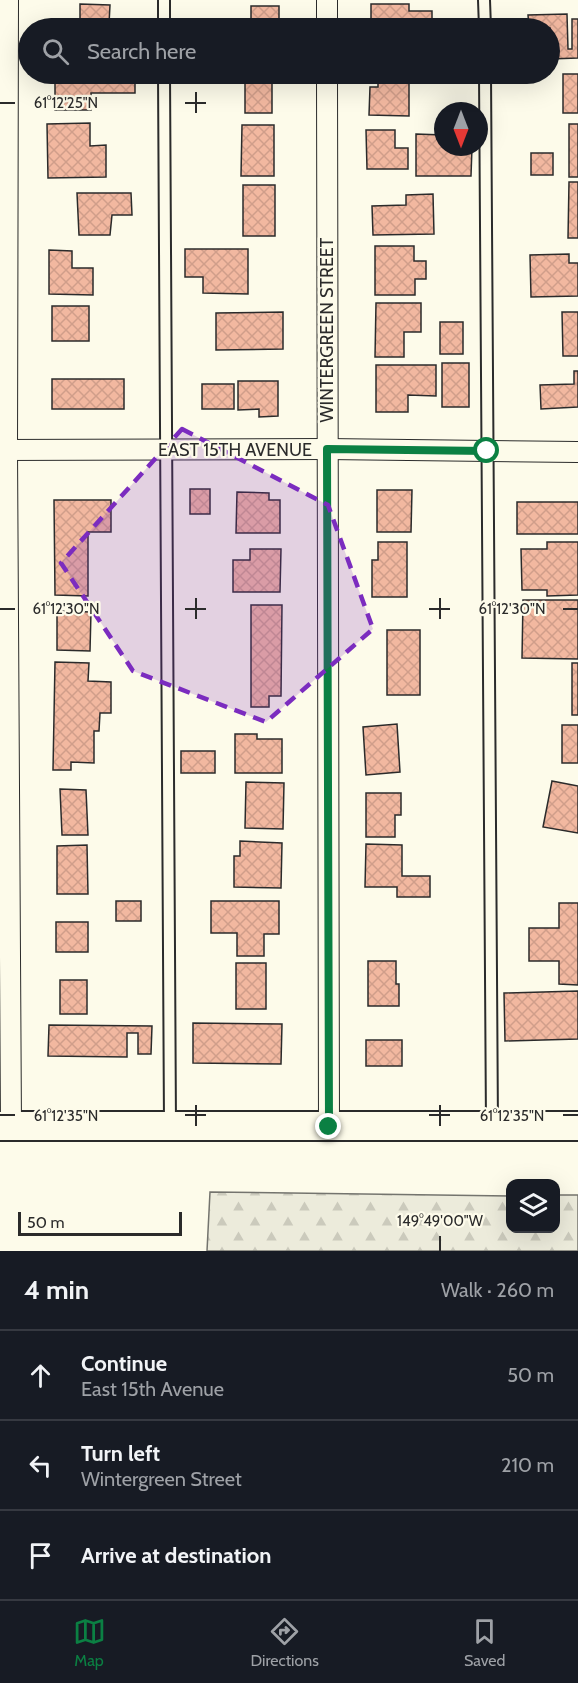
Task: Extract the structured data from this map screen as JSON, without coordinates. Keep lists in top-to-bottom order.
{
  "streets": {
    "street": ["WINTERGREEN STREET", "EAST 15TH AVENUE"]
  },
  "crossings": [
    ["WINTERGREEN STREET", "EAST 15TH AVENUE"]
  ],
  "scale_bar": "50 m",
  "north": "bottom",
  "page": {
    "search": "Search here",
    "scale": "50 m",
    "heading": ["4 min", "Walk · 260 m"],
    "list": [
      ["Continue", "East 15th Avenue", "50 m"],
      ["Turn left", "Wintergreen Street", "210 m"],
      "Arrive at destination"
    ],
    "nav": ["Map", "Directions", "Saved"]
  },
  "coordinates": [
    "61°12'25\"N",
    "61°12'30\"N",
    "61°12'35\"N",
    "149°49'00\"W"
  ]
}
